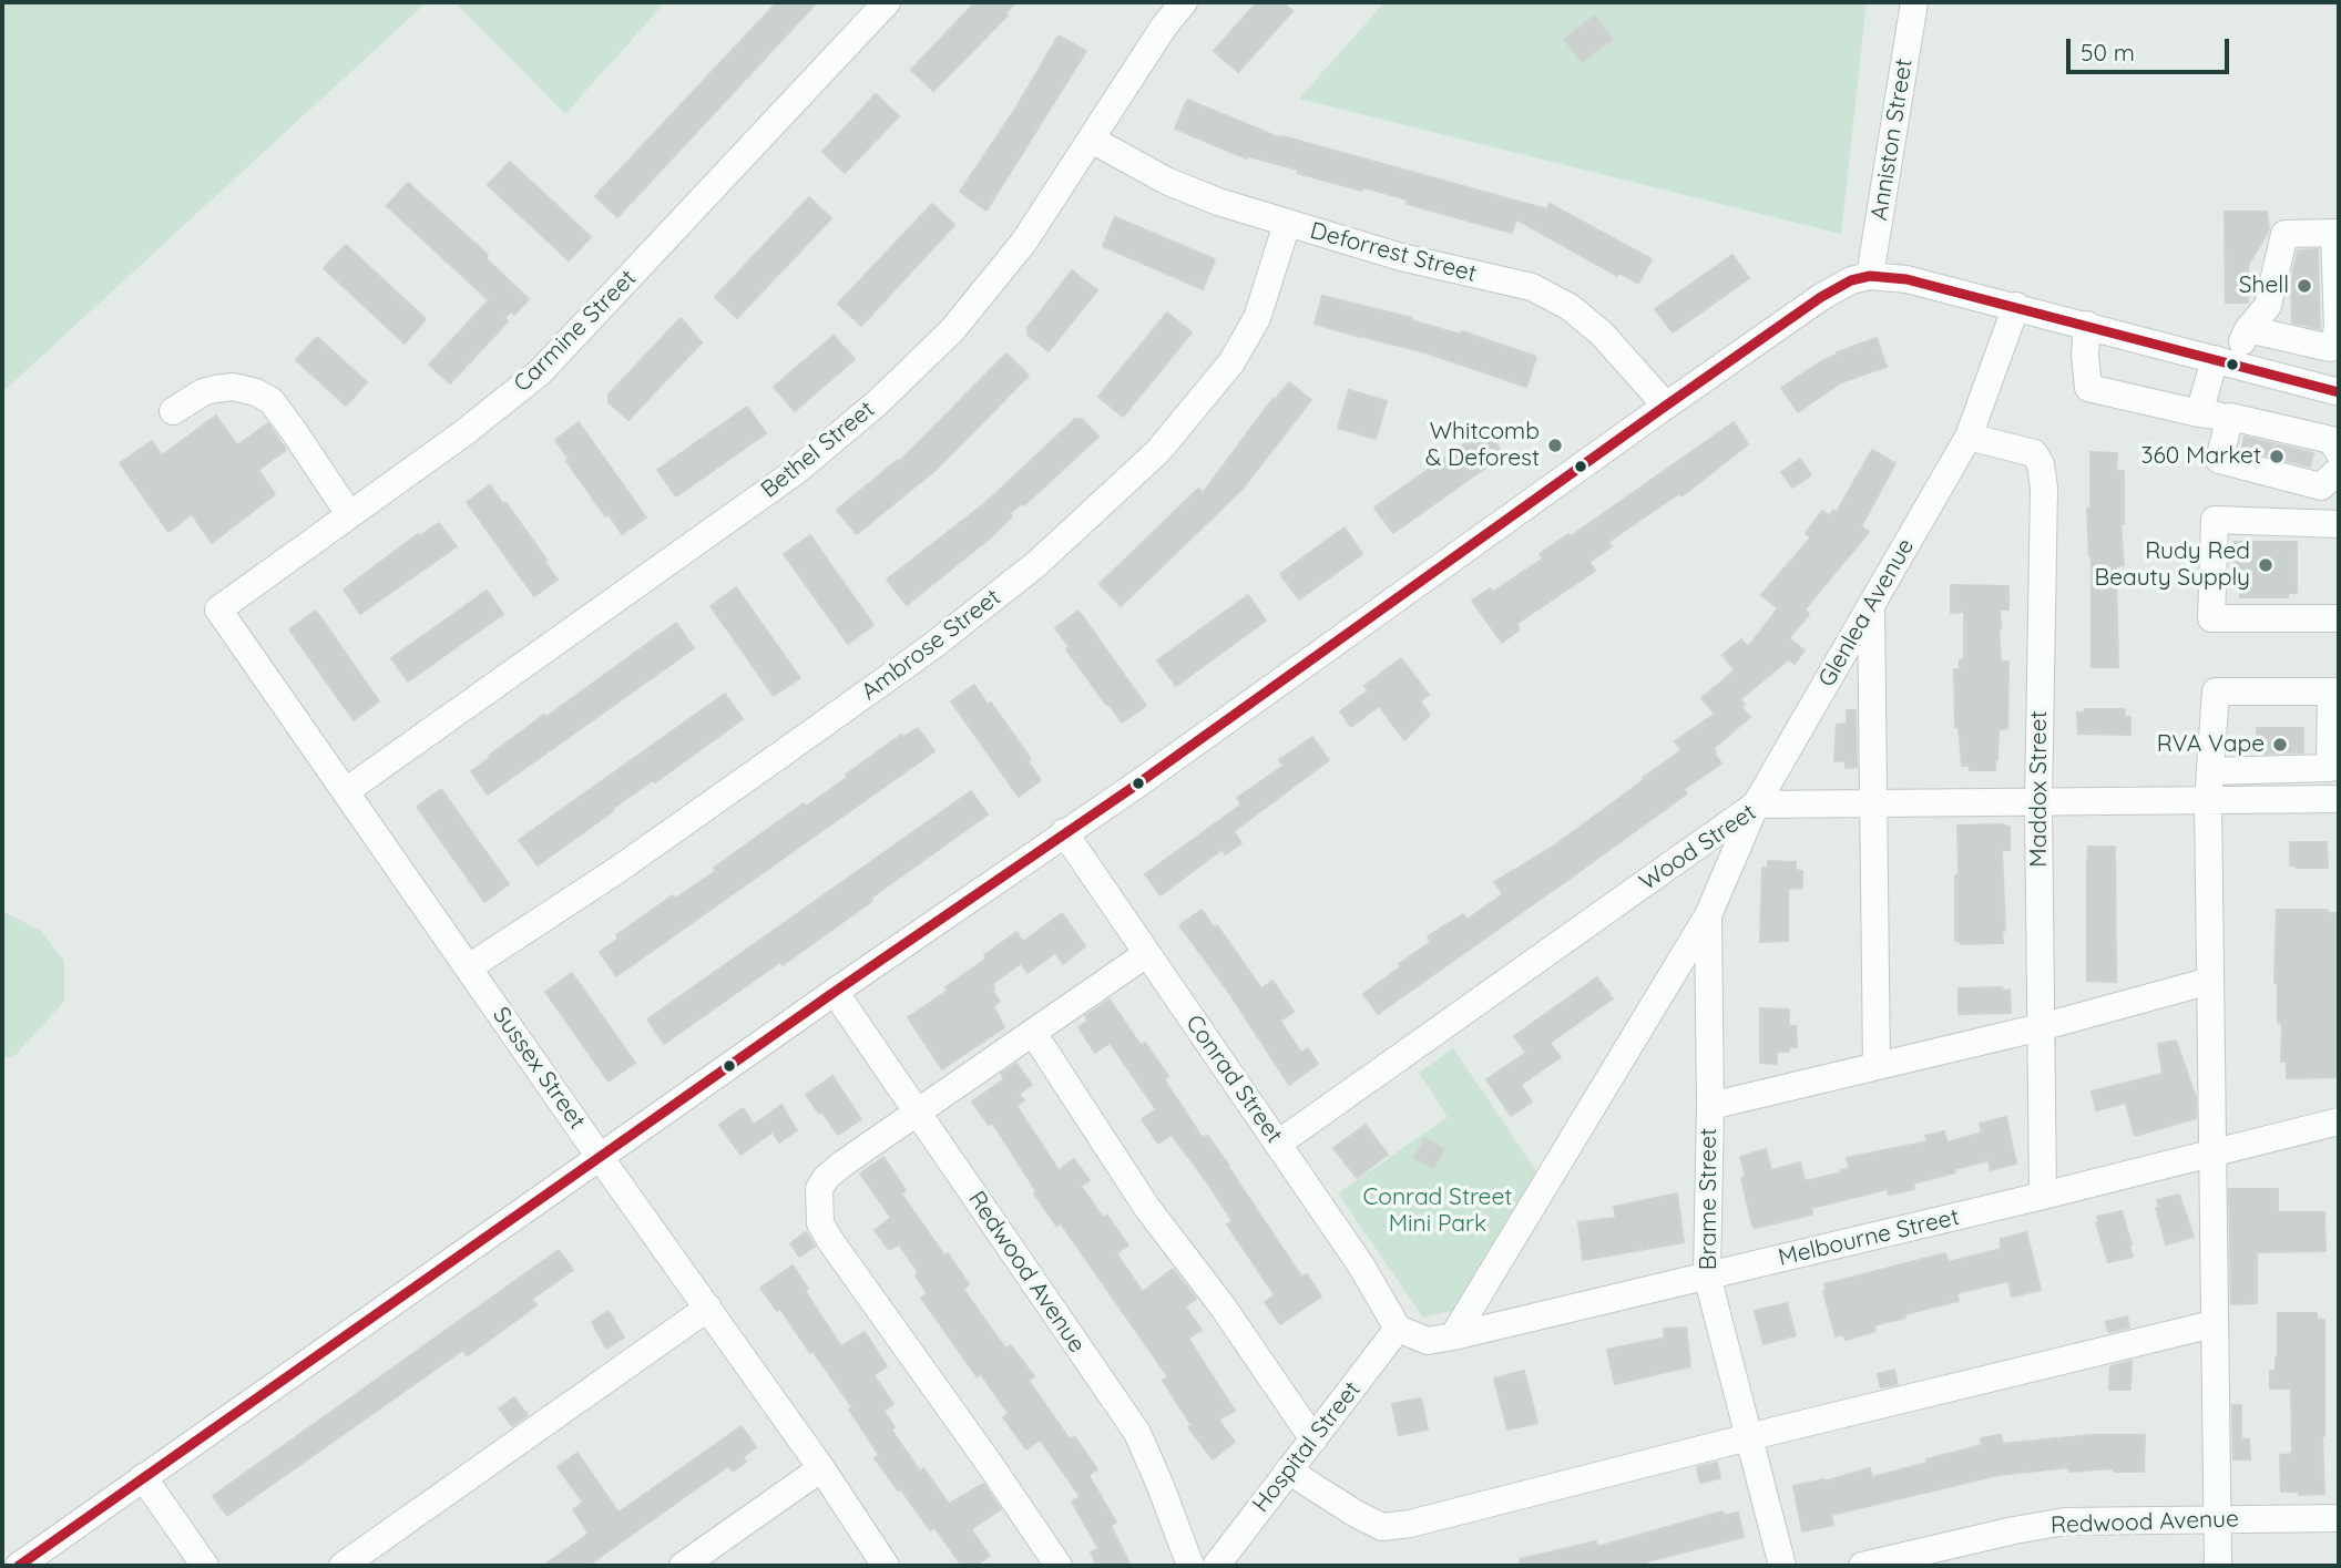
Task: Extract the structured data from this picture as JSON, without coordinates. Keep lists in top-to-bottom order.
{
  "streets": {
    "street": [
      "Anniston Street",
      "Deforrest Street",
      "Carmine Street",
      "Bethel Street",
      "Glenlea Avenue",
      "Ambrose Street",
      "Maddox Street",
      "Wood Street",
      "Sussex Street",
      "Conrad Street",
      "Brame Street",
      "Melbourne Street",
      "Redwood Avenue",
      "Hospital Street"
    ]
  },
  "crossings": [
    ["Deforrest Street", "Bethel Street"],
    ["Deforrest Street", "Ambrose Street"],
    ["Carmine Street", "Sussex Street"],
    ["Bethel Street", "Sussex Street"],
    ["Glenlea Avenue", "Maddox Street"],
    ["Glenlea Avenue", "Wood Street"],
    ["Glenlea Avenue", "Brame Street"],
    ["Glenlea Avenue", "Melbourne Street"],
    ["Ambrose Street", "Sussex Street"],
    ["Maddox Street", "Wood Street"],
    ["Maddox Street", "Melbourne Street"],
    ["Wood Street", "Conrad Street"],
    ["Conrad Street", "Melbourne Street"],
    ["Conrad Street", "Hospital Street"],
    ["Brame Street", "Melbourne Street"],
    ["Melbourne Street", "Hospital Street"]
  ],
  "parks": ["Conrad Street Mini Park"],
  "places": [
    "Shell",
    "Whitcomb & Deforest",
    "360 Market",
    "Rudy Red Beauty Supply",
    "RVA Vape"
  ],
  "scale_bar": "50 m"
}
